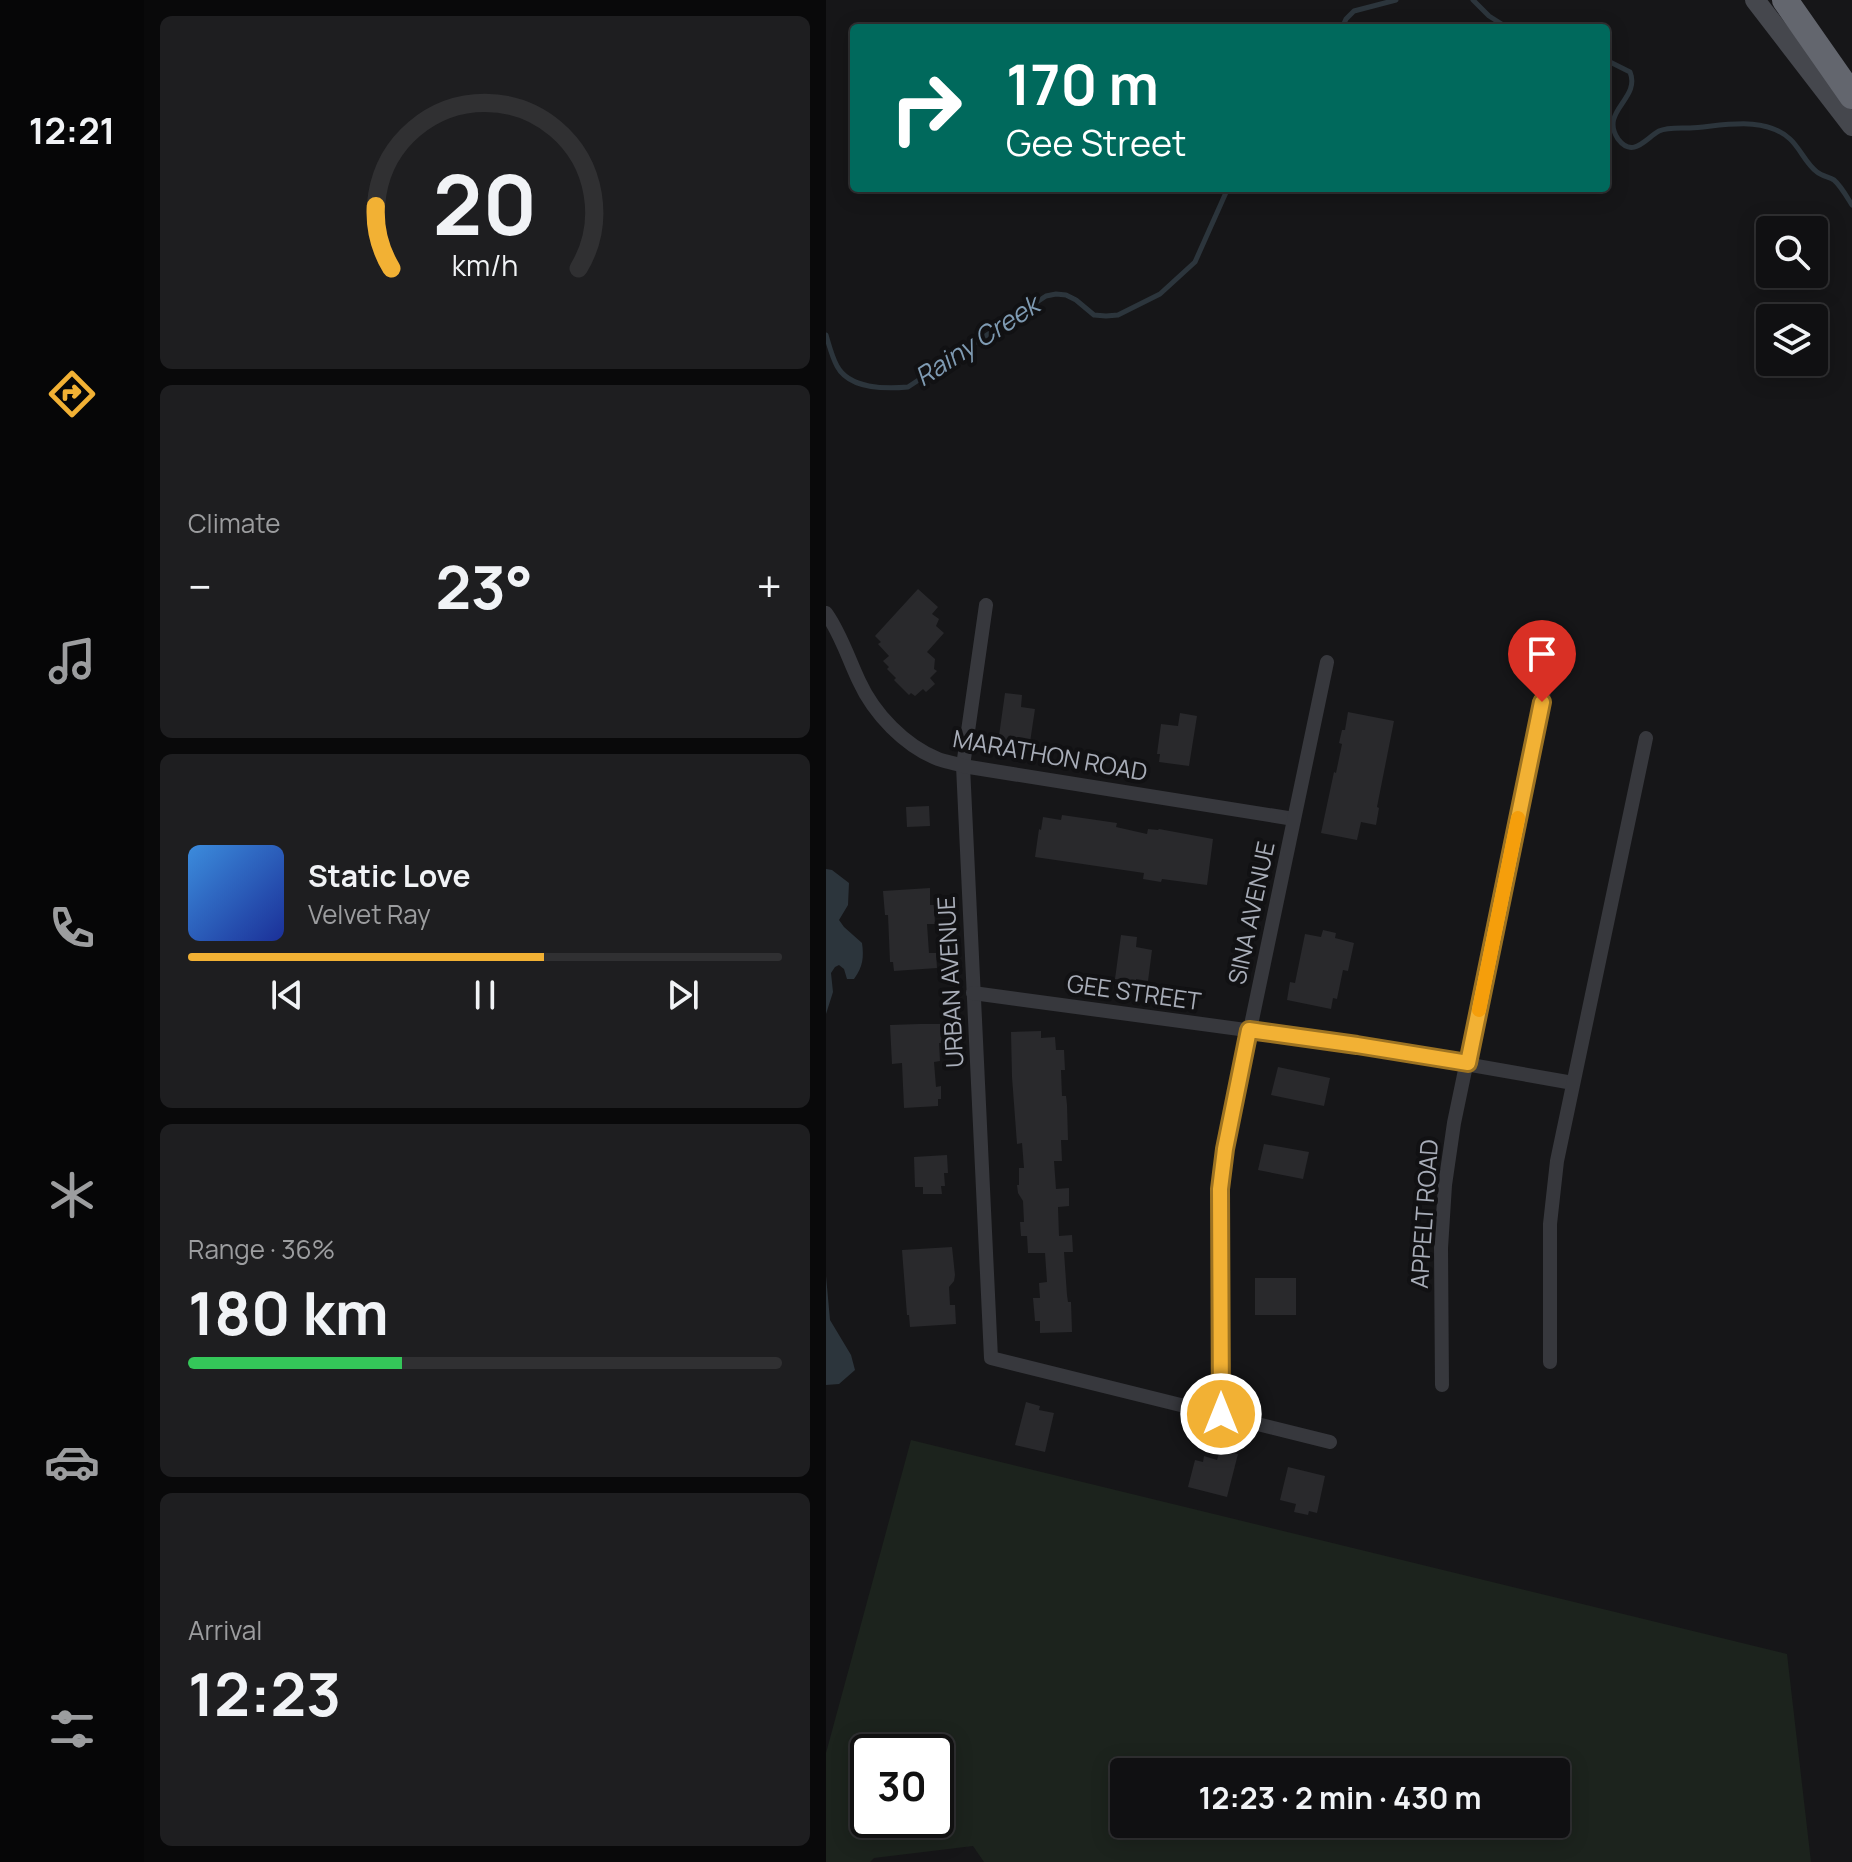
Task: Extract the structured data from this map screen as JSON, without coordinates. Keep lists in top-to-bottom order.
{
  "streets": {
    "street": [
      "MARATHON ROAD",
      "SINA AVENUE",
      "URBAN AVENUE",
      "GEE STREET",
      "APPELT ROAD"
    ]
  },
  "crossings": [
    ["MARATHON ROAD", "SINA AVENUE"],
    ["MARATHON ROAD", "URBAN AVENUE"],
    ["SINA AVENUE", "URBAN AVENUE"],
    ["SINA AVENUE", "GEE STREET"],
    ["URBAN AVENUE", "GEE STREET"],
    ["GEE STREET", "APPELT ROAD"]
  ],
  "water": ["Rainy Creek"],
  "page": {
    "tabs": "12:21",
    "turn": ["170 m", "Gee Street"],
    "tile": [
      "Climate",
      ["Range · 36%", "180 km"],
      ["Arrival", "12:23"]
    ],
    "heat": ["−", "23°", "+"],
    "song": ["Static Love", "Velvet Ray"],
    "limit": "30",
    "trip": "12:23 · 2 min · 430 m",
    "gauge": ["20", "km/h"]
  }
}
